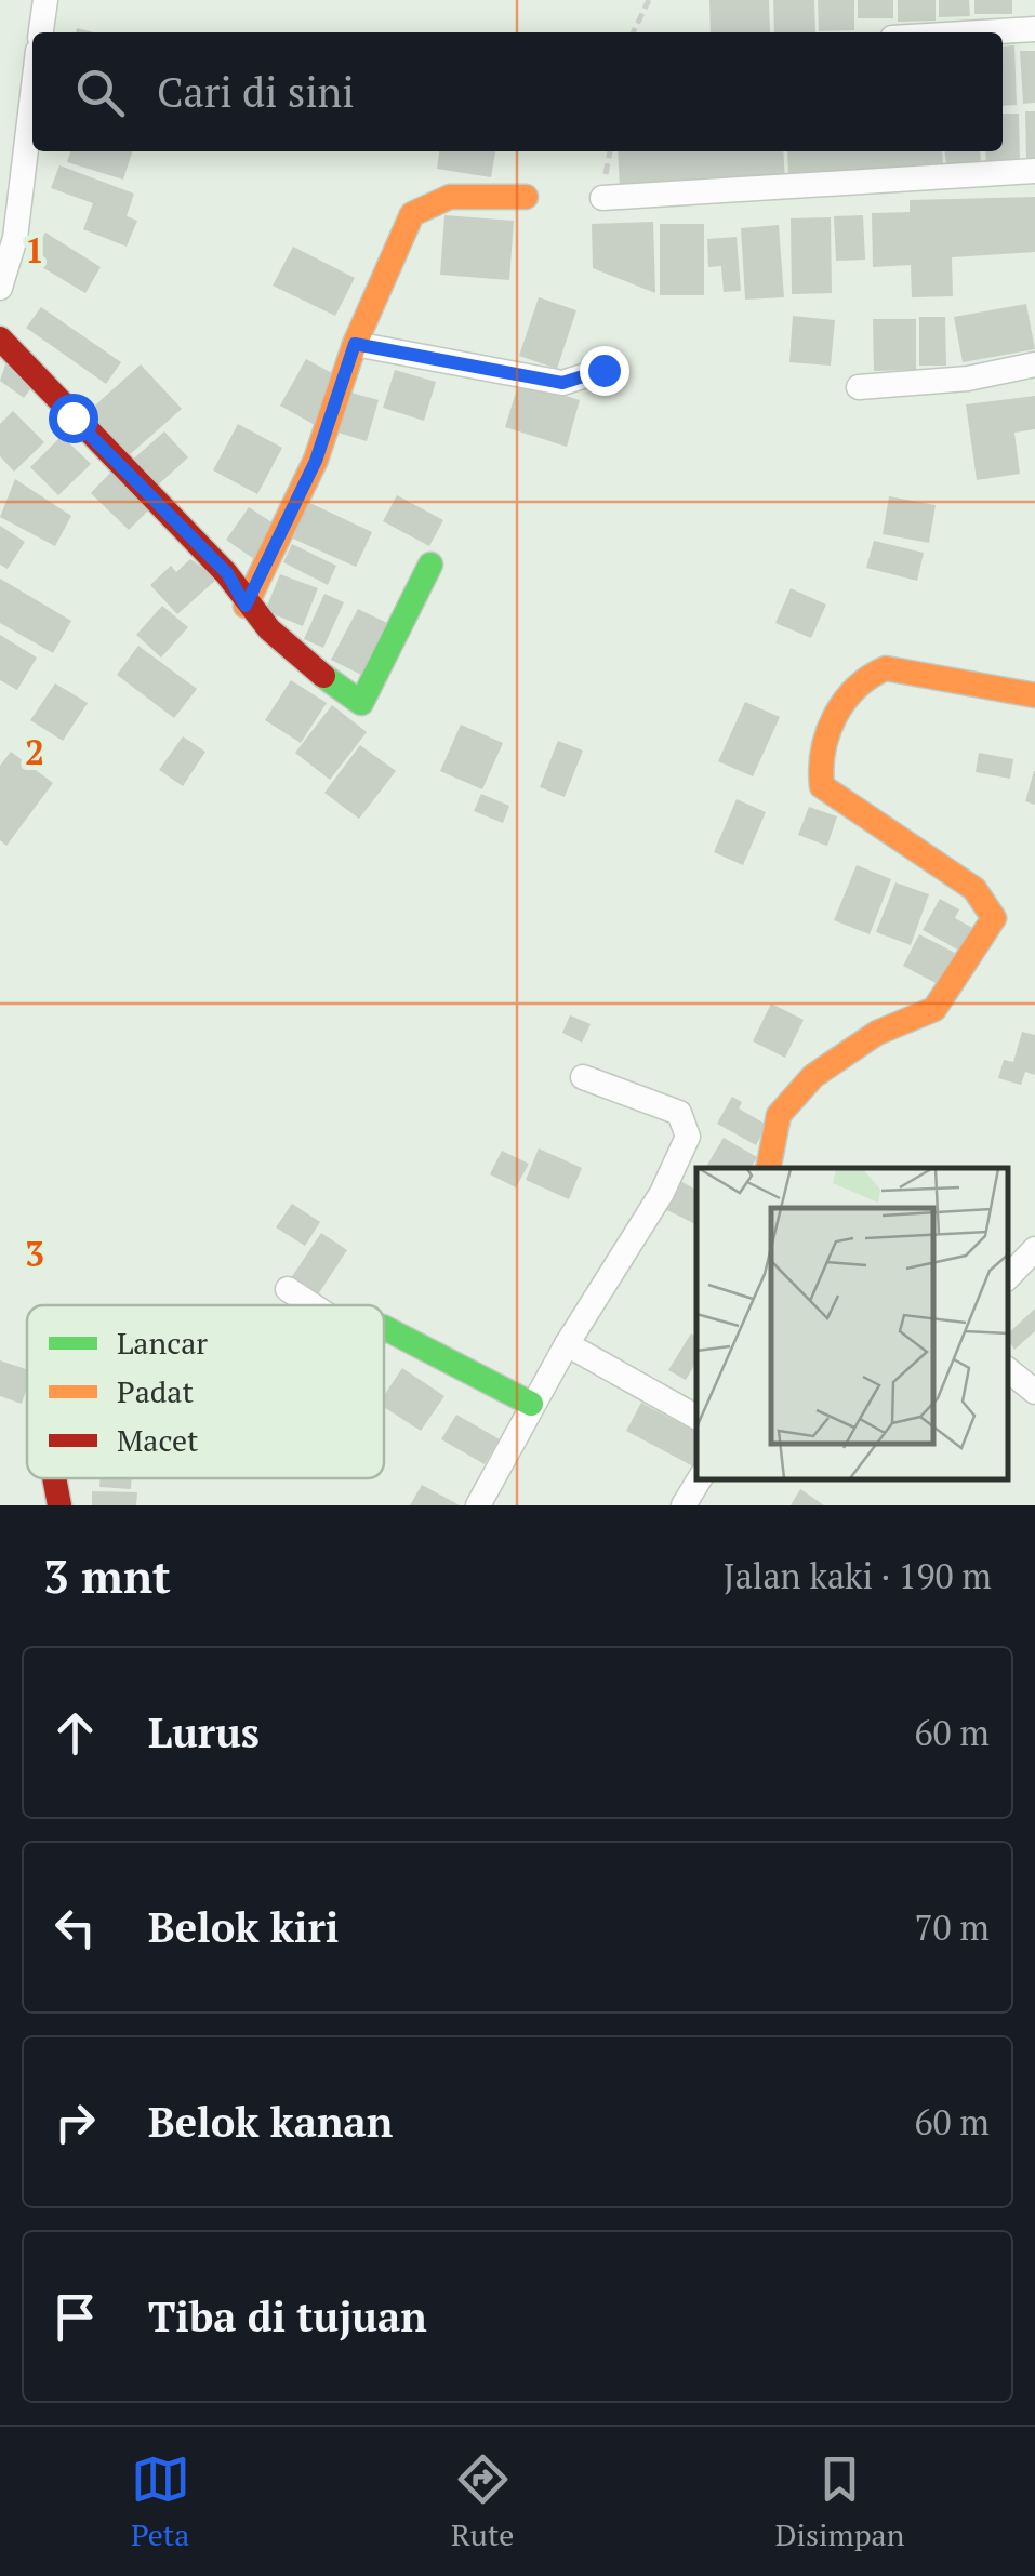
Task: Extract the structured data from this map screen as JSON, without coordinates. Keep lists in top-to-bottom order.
{
  "legend": ["Lancar", "Padat", "Macet"],
  "page": {
    "search": "Cari di sini",
    "heading": ["3 mnt", "Jalan kaki · 190 m"],
    "list": [
      ["Lurus", "60 m"],
      ["Belok kiri", "70 m"],
      ["Belok kanan", "60 m"],
      "Tiba di tujuan"
    ],
    "nav": ["Peta", "Rute", "Disimpan"]
  },
  "grid": {
    "rows": ["1", "2", "3"]
  }
}
